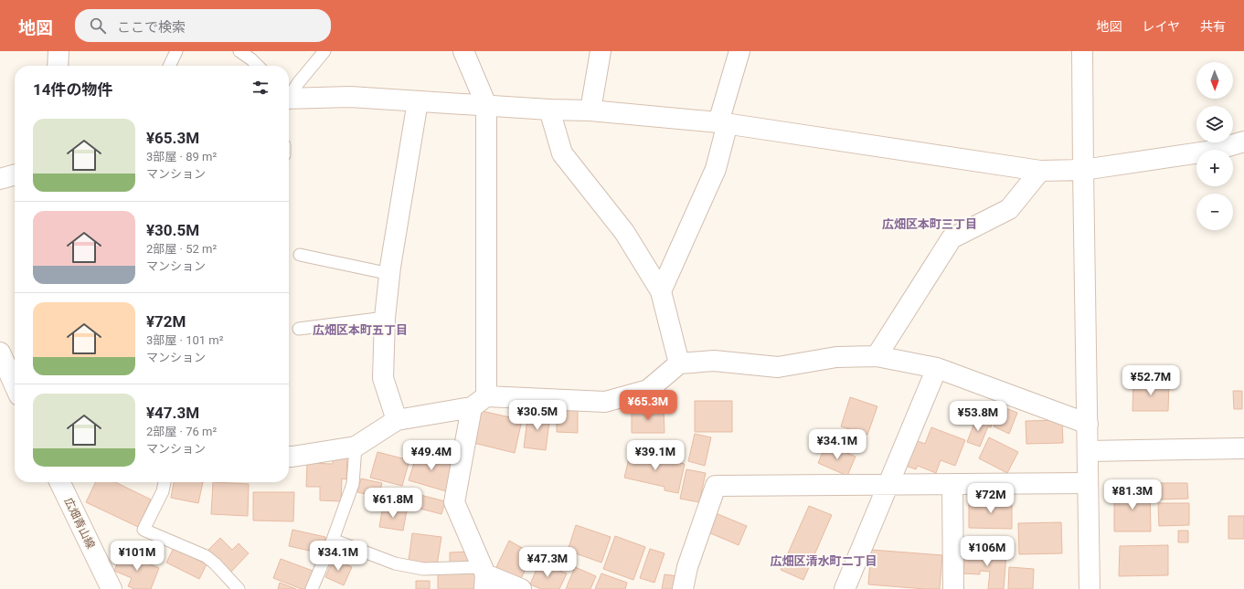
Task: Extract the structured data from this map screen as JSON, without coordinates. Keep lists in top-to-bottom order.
{
  "streets": {
    "street": ["広畑青山線"]
  },
  "districts": ["広畑区本町三丁目", "広畑区本町五丁目", "広畑区清水町二丁目"],
  "north": "bottom",
  "page": {
    "header": "地図",
    "search": "ここで検索",
    "nav": ["地図", "レイヤ", "共有"],
    "map_buttons": ["+", "−"],
    "heading": "14件の物件",
    "list": [
      {
        "name": "¥65.3M",
        "note": "3部屋 · 89 m² · マンション"
      },
      {
        "name": "¥30.5M",
        "note": "2部屋 · 52 m² · マンション"
      },
      {
        "name": "¥72M",
        "note": "3部屋 · 101 m² · マンション"
      },
      {
        "name": "¥47.3M",
        "note": "2部屋 · 76 m² · マンション"
      }
    ],
    "price": [
      "¥52.7M",
      "¥65.3M",
      "¥30.5M",
      "¥53.8M",
      "¥34.1M",
      "¥49.4M",
      "¥39.1M",
      "¥81.3M",
      "¥72M",
      "¥61.8M",
      "¥106M",
      "¥101M",
      "¥34.1M",
      "¥47.3M"
    ]
  }
}
